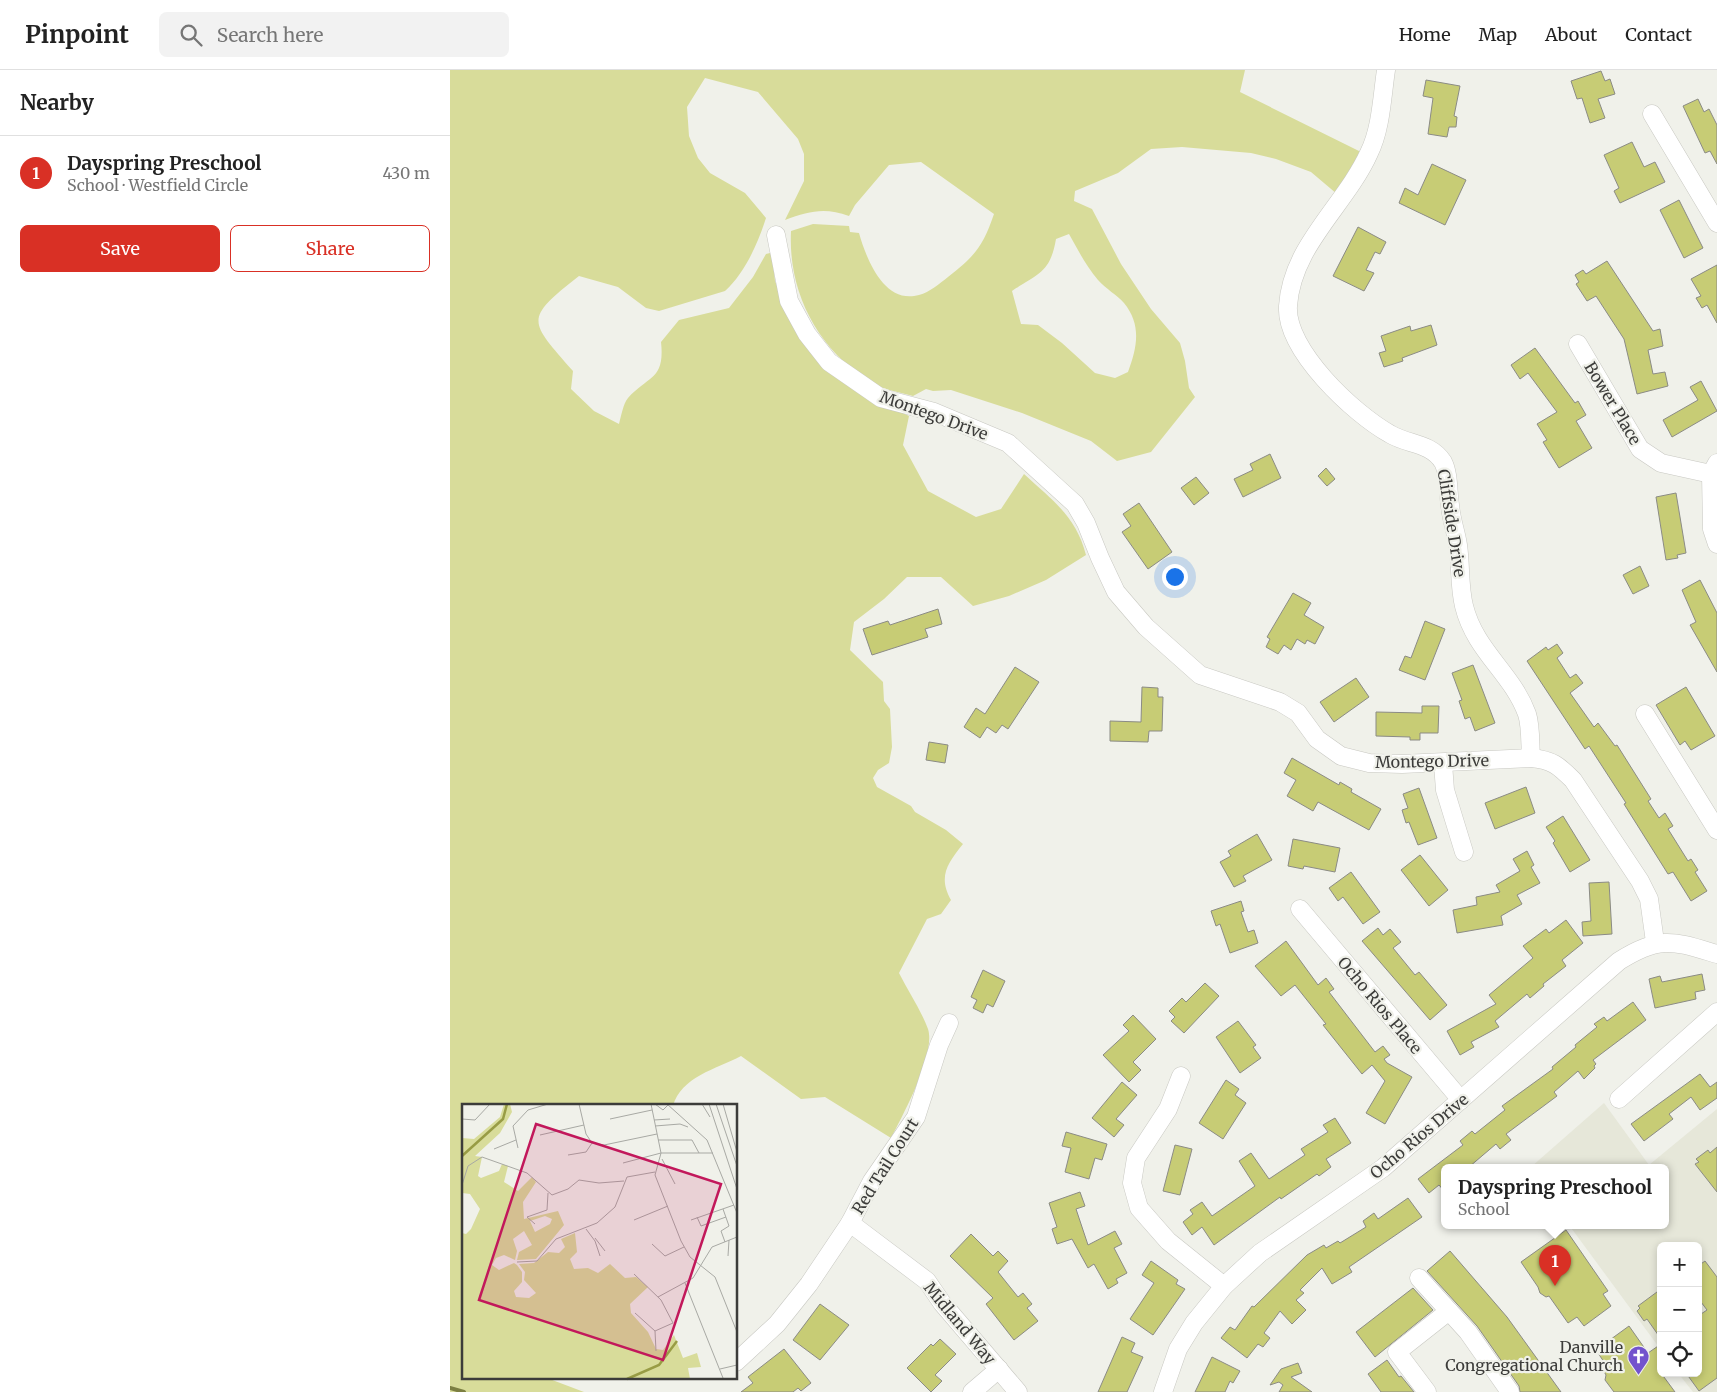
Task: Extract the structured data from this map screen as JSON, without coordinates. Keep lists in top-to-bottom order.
{
  "streets": {
    "street": [
      "Bower Place",
      "Montego Drive",
      "Cliffside Drive",
      "Ocho Rios Place",
      "Ocho Rios Drive",
      "Red Tail Court",
      "Midland Way"
    ]
  },
  "crossings": [
    ["Montego Drive", "Cliffside Drive"],
    ["Montego Drive", "Ocho Rios Drive"],
    ["Ocho Rios Place", "Ocho Rios Drive"],
    ["Red Tail Court", "Midland Way"]
  ],
  "places": {
    "church": ["Danville Congregational Church"]
  },
  "page": {
    "header": "Pinpoint",
    "search": "Search here",
    "nav": [
      "Home",
      "Map",
      "About",
      "Contact"
    ],
    "heading": "Nearby",
    "list": [
      {
        "mark": "1",
        "name": "Dayspring Preschool",
        "note": "School · Westfield Circle",
        "value": "430 m"
      }
    ],
    "buttons": ["Save", "Share"],
    "popup": ["Dayspring Preschool", "School"],
    "map_buttons": ["+", "−"],
    "pins": "1"
  }
}
